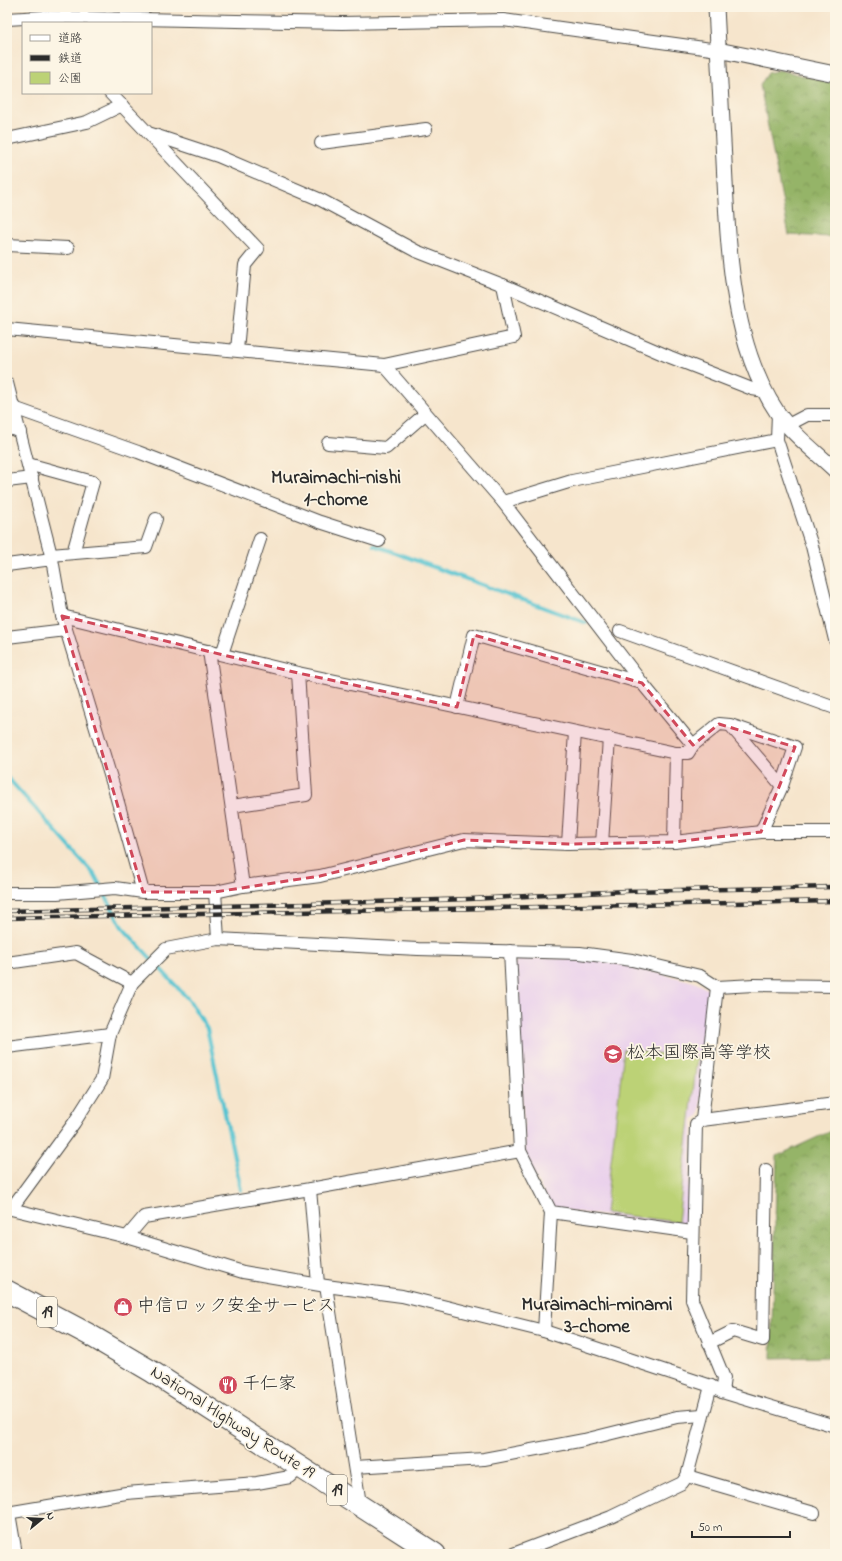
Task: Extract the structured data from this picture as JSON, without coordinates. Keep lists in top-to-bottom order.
{
  "streets": {
    "highway": ["19", "National Highway Route 19"]
  },
  "districts": ["Muraimachi-nishi 1-chome", "Muraimachi-minami 3-chome"],
  "places": {
    "school or university": ["松本国際高等学校"],
    "shop": ["中信ロック安全サービス"],
    "restaurant": ["千仁家"]
  },
  "legend": ["道路", "鉄道", "公園"],
  "scale_bar": "50 m",
  "north": "right"
}
